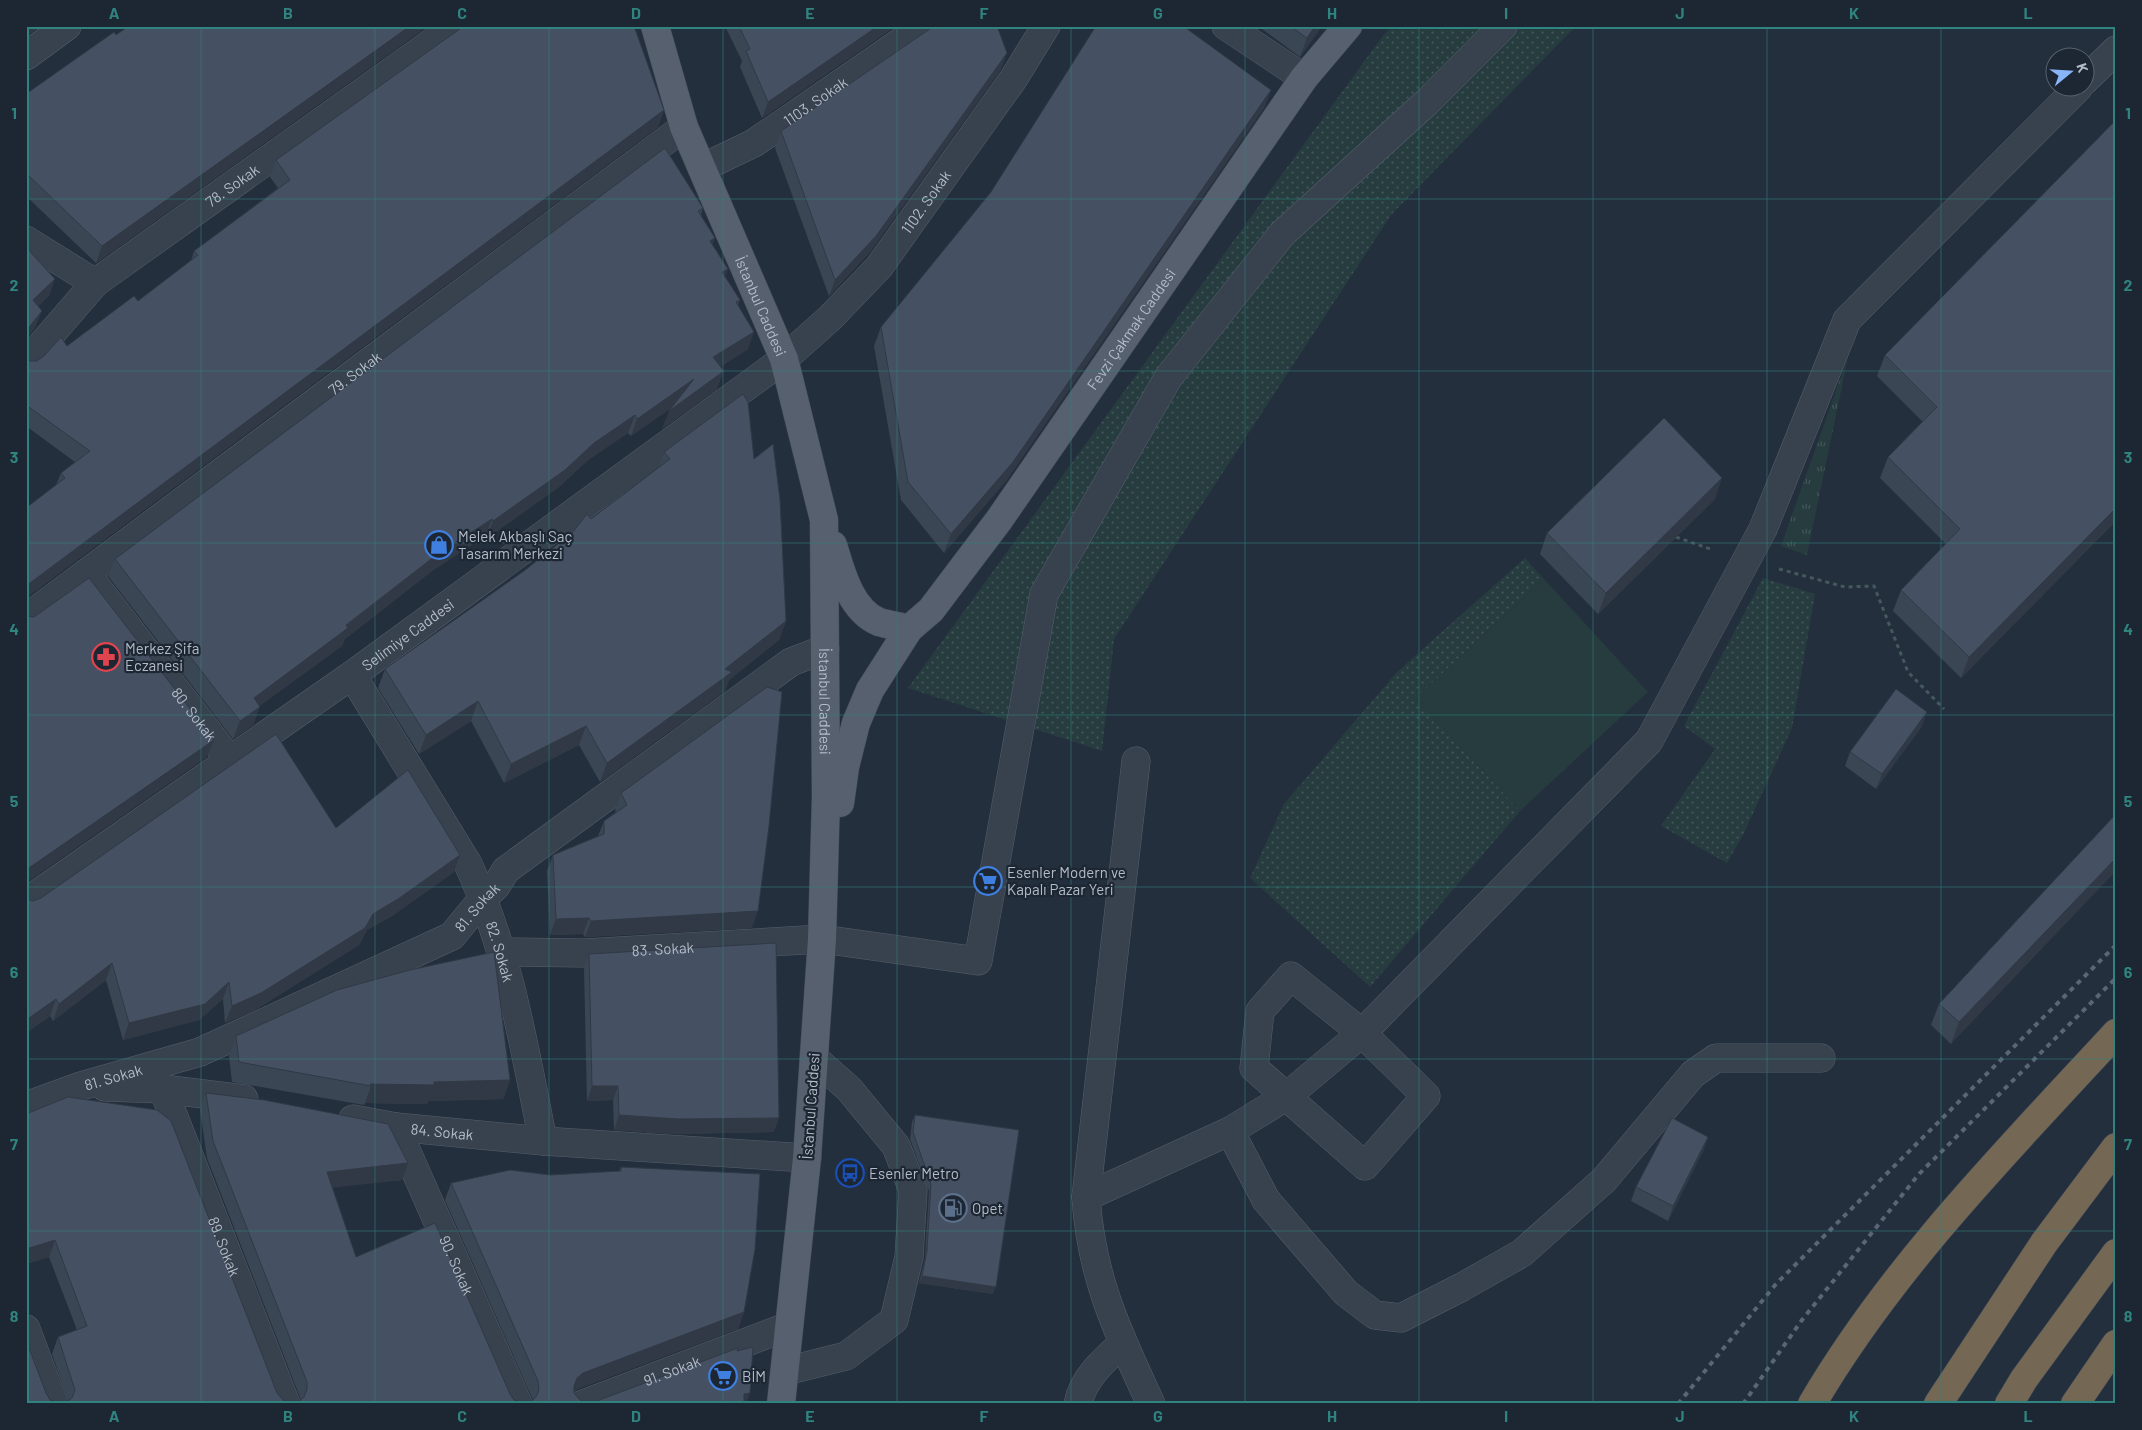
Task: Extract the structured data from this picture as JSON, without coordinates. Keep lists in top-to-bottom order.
{
  "streets": {
    "main road": ["İstanbul Caddesi", "Fevzi Çakmak Caddesi"],
    "street": [
      "1103. Sokak",
      "78. Sokak",
      "1102. Sokak",
      "79. Sokak",
      "Selimiye Caddesi",
      "80. Sokak",
      "81. Sokak",
      "83. Sokak",
      "82. Sokak",
      "84. Sokak",
      "89. Sokak",
      "90. Sokak",
      "91. Sokak"
    ]
  },
  "crossings": [
    ["1103. Sokak", "İstanbul Caddesi"],
    ["1102. Sokak", "İstanbul Caddesi"],
    ["1102. Sokak", "Selimiye Caddesi"],
    ["İstanbul Caddesi", "Fevzi Çakmak Caddesi"],
    ["İstanbul Caddesi", "79. Sokak"],
    ["İstanbul Caddesi", "Selimiye Caddesi"],
    ["İstanbul Caddesi", "81. Sokak"],
    ["İstanbul Caddesi", "83. Sokak"],
    ["İstanbul Caddesi", "84. Sokak"],
    ["İstanbul Caddesi", "91. Sokak"],
    ["Fevzi Çakmak Caddesi", "83. Sokak"],
    ["79. Sokak", "80. Sokak"],
    ["Selimiye Caddesi", "80. Sokak"],
    ["Selimiye Caddesi", "82. Sokak"],
    ["81. Sokak", "82. Sokak"],
    ["83. Sokak", "82. Sokak"],
    ["82. Sokak", "84. Sokak"],
    ["84. Sokak", "90. Sokak"]
  ],
  "places": {
    "shop": ["Melek Akbaşlı Saç Tasarım Merkezi"],
    "pharmacy": ["Merkez Şifa Eczanesi"],
    "supermarket": ["Esenler Modern ve Kapalı Pazar Yeri", "BİM"],
    "bus stop": ["Esenler Metro"],
    "fuel station": ["Opet"]
  },
  "north": "right",
  "grid": {
    "columns": [
      "A",
      "B",
      "C",
      "D",
      "E",
      "F",
      "G",
      "H",
      "I",
      "J",
      "K",
      "L"
    ],
    "rows": [
      "1",
      "2",
      "3",
      "4",
      "5",
      "6",
      "7",
      "8"
    ]
  }
}
